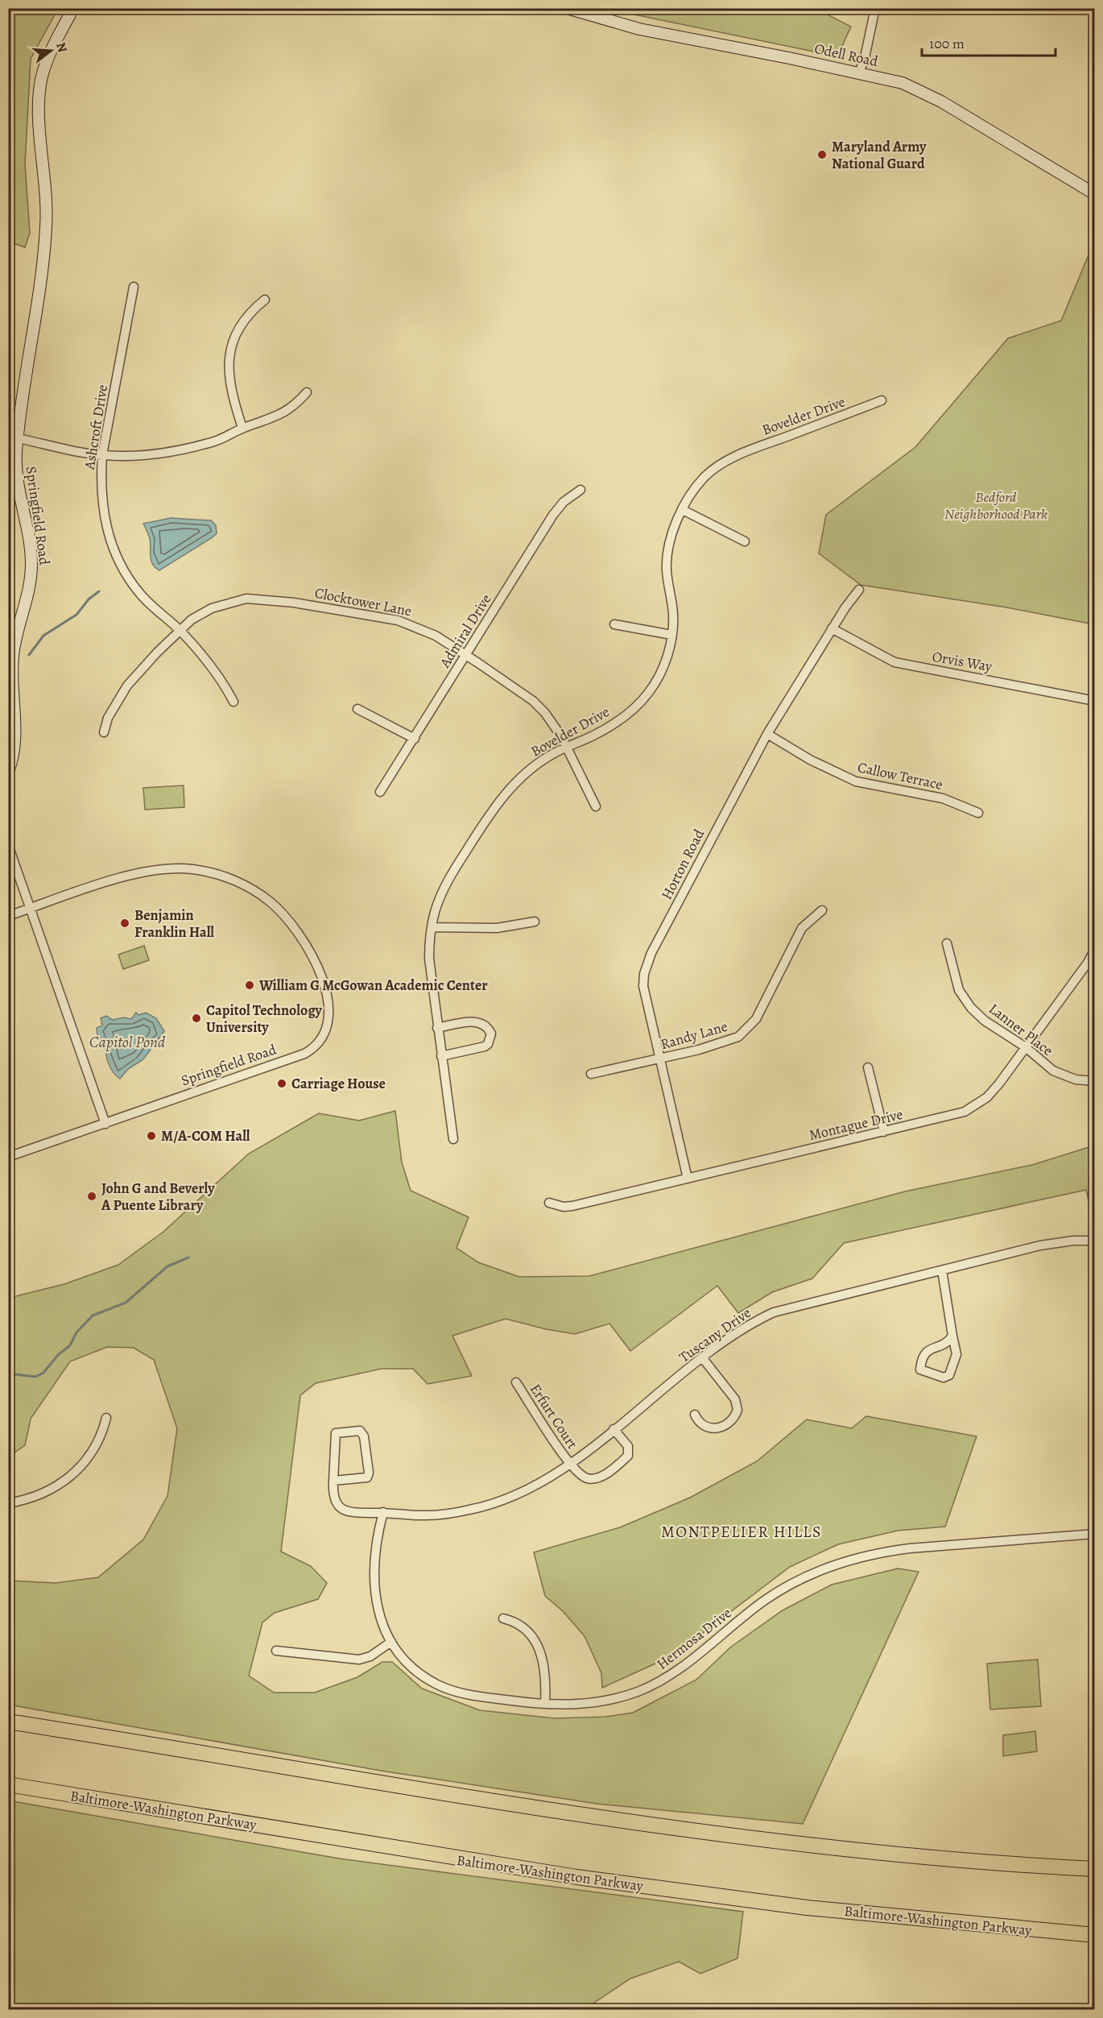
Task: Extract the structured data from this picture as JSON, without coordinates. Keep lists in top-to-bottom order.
{
  "streets": {
    "highway": ["Baltimore-Washington Parkway"],
    "street": [
      "Odell Road",
      "Bovelder Drive",
      "Ashcroft Drive",
      "Springfield Road",
      "Clocktower Lane",
      "Admiral Drive",
      "Orvis Way",
      "Callow Terrace",
      "Horton Road",
      "Lanner Place",
      "Randy Lane",
      "Montague Drive",
      "Tuscany Drive",
      "Erfurt Court",
      "Hermosa Drive"
    ]
  },
  "crossings": [
    ["Bovelder Drive", "Clocktower Lane"],
    ["Ashcroft Drive", "Clocktower Lane"],
    ["Clocktower Lane", "Admiral Drive"],
    ["Orvis Way", "Horton Road"],
    ["Callow Terrace", "Horton Road"],
    ["Horton Road", "Randy Lane"],
    ["Horton Road", "Montague Drive"],
    ["Lanner Place", "Montague Drive"],
    ["Tuscany Drive", "Erfurt Court"],
    ["Tuscany Drive", "Hermosa Drive"]
  ],
  "districts": ["MONTPELIER HILLS"],
  "water": ["Capitol Pond"],
  "parks": ["Bedford Neighborhood Park"],
  "places": [
    "Maryland Army National Guard",
    "Benjamin Franklin Hall",
    "William G McGowan Academic Center",
    "Capitol Technology University",
    "Carriage House",
    "M/A-COM Hall",
    "John G and Beverly A Puente Library"
  ],
  "scale_bar": "100 m",
  "north": "right"
}
